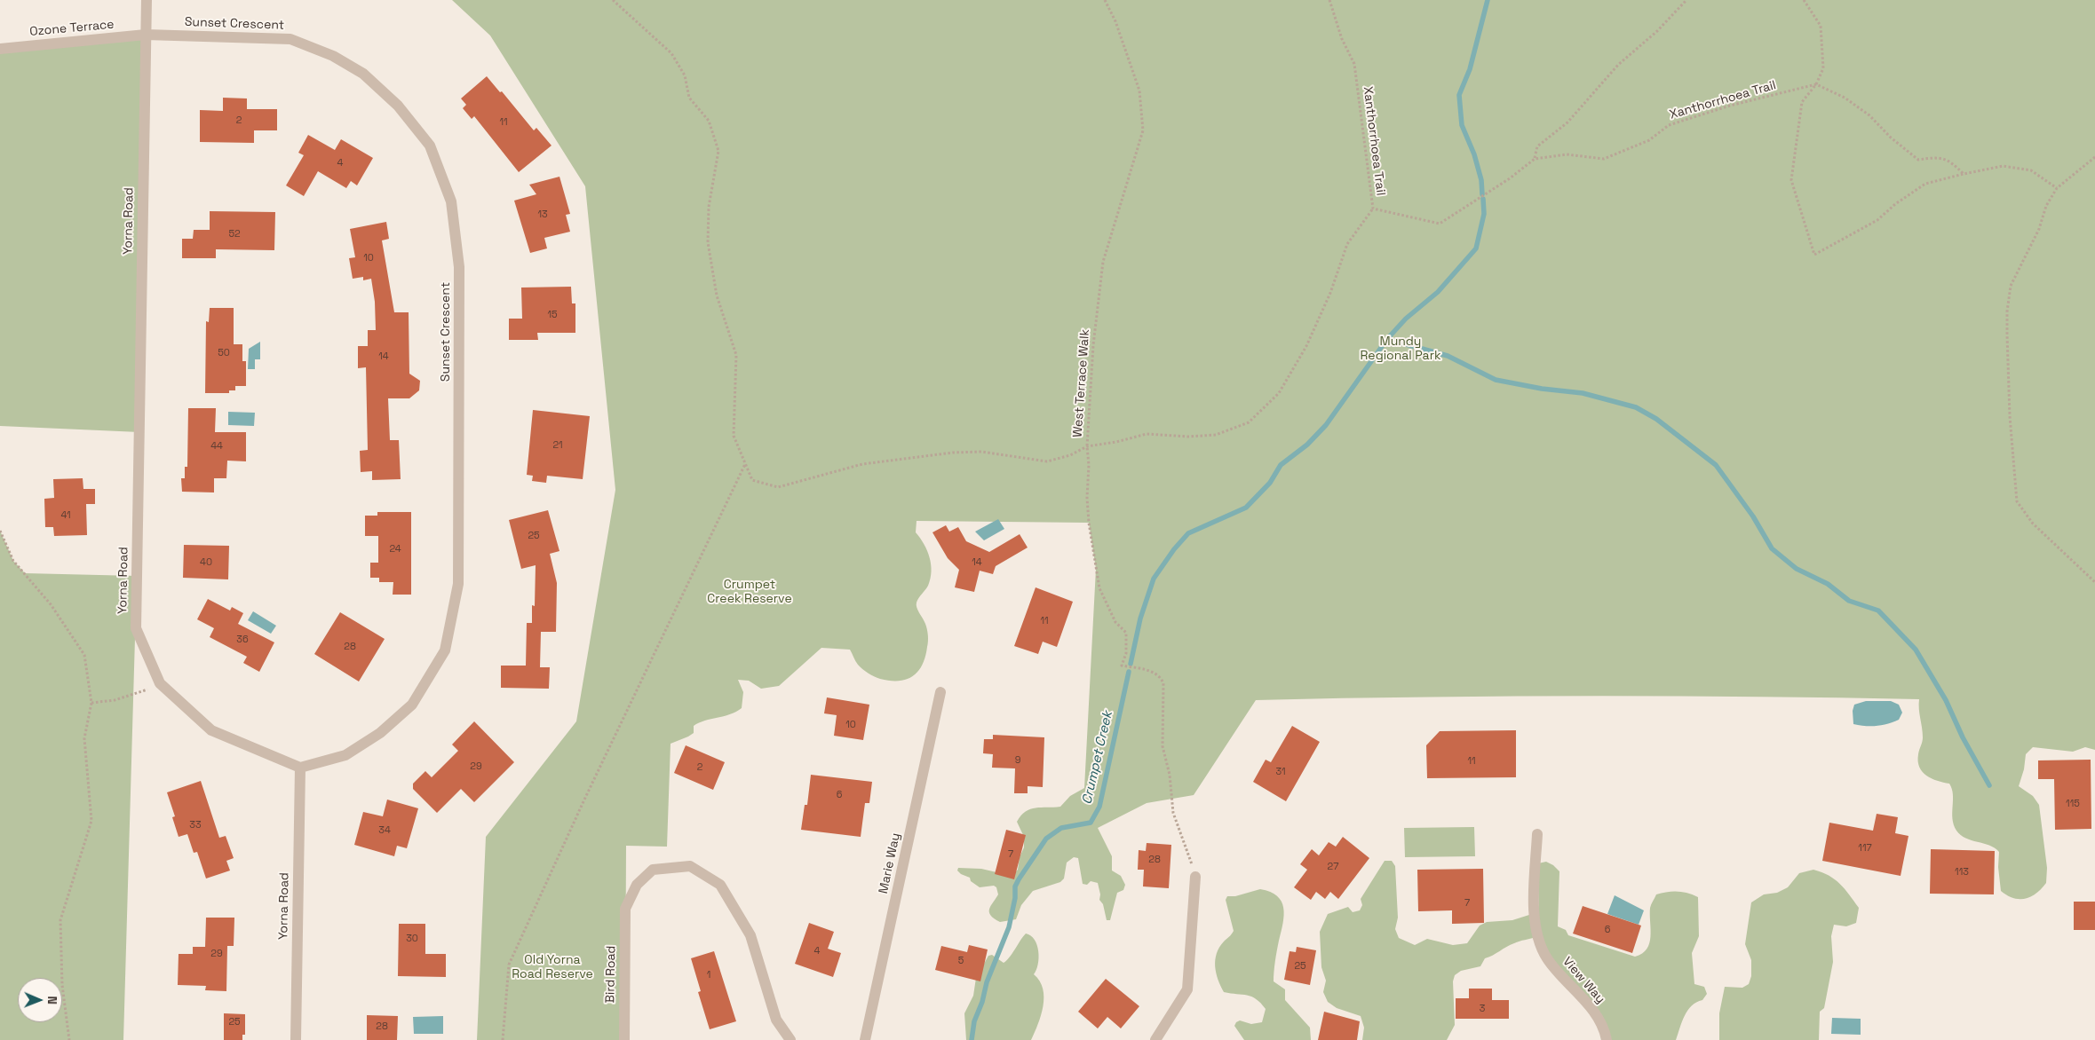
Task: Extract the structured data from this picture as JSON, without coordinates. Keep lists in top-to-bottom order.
{
  "streets": {
    "street": [
      "Sunset Crescent",
      "Ozone Terrace",
      "Yorna Road",
      "Marie Way",
      "Bird Road",
      "View Way"
    ],
    "path": ["Xanthorrhoea Trail", "West Terrace Walk"]
  },
  "crossings": [
    ["Sunset Crescent", "Ozone Terrace"],
    ["Sunset Crescent", "Yorna Road"],
    ["Ozone Terrace", "Yorna Road"],
    ["Xanthorrhoea Trail", "West Terrace Walk"]
  ],
  "water": ["Crumpet Creek"],
  "parks": ["Mundy Regional Park", "Crumpet Creek Reserve", "Old Yorna Road Reserve"],
  "house_numbers": [
    "2",
    "11",
    "4",
    "13",
    "52",
    "10",
    "15",
    "50",
    "14",
    "21",
    "44",
    "41",
    "25",
    "24",
    "40",
    "14",
    "11",
    "36",
    "28",
    "10",
    "9",
    "11",
    "29",
    "2",
    "31",
    "6",
    "115",
    "33",
    "34",
    "117",
    "7",
    "28",
    "27",
    "113",
    "7",
    "6",
    "30",
    "4",
    "29",
    "5",
    "25",
    "1",
    "3",
    "25",
    "28"
  ],
  "north": "right"
}
